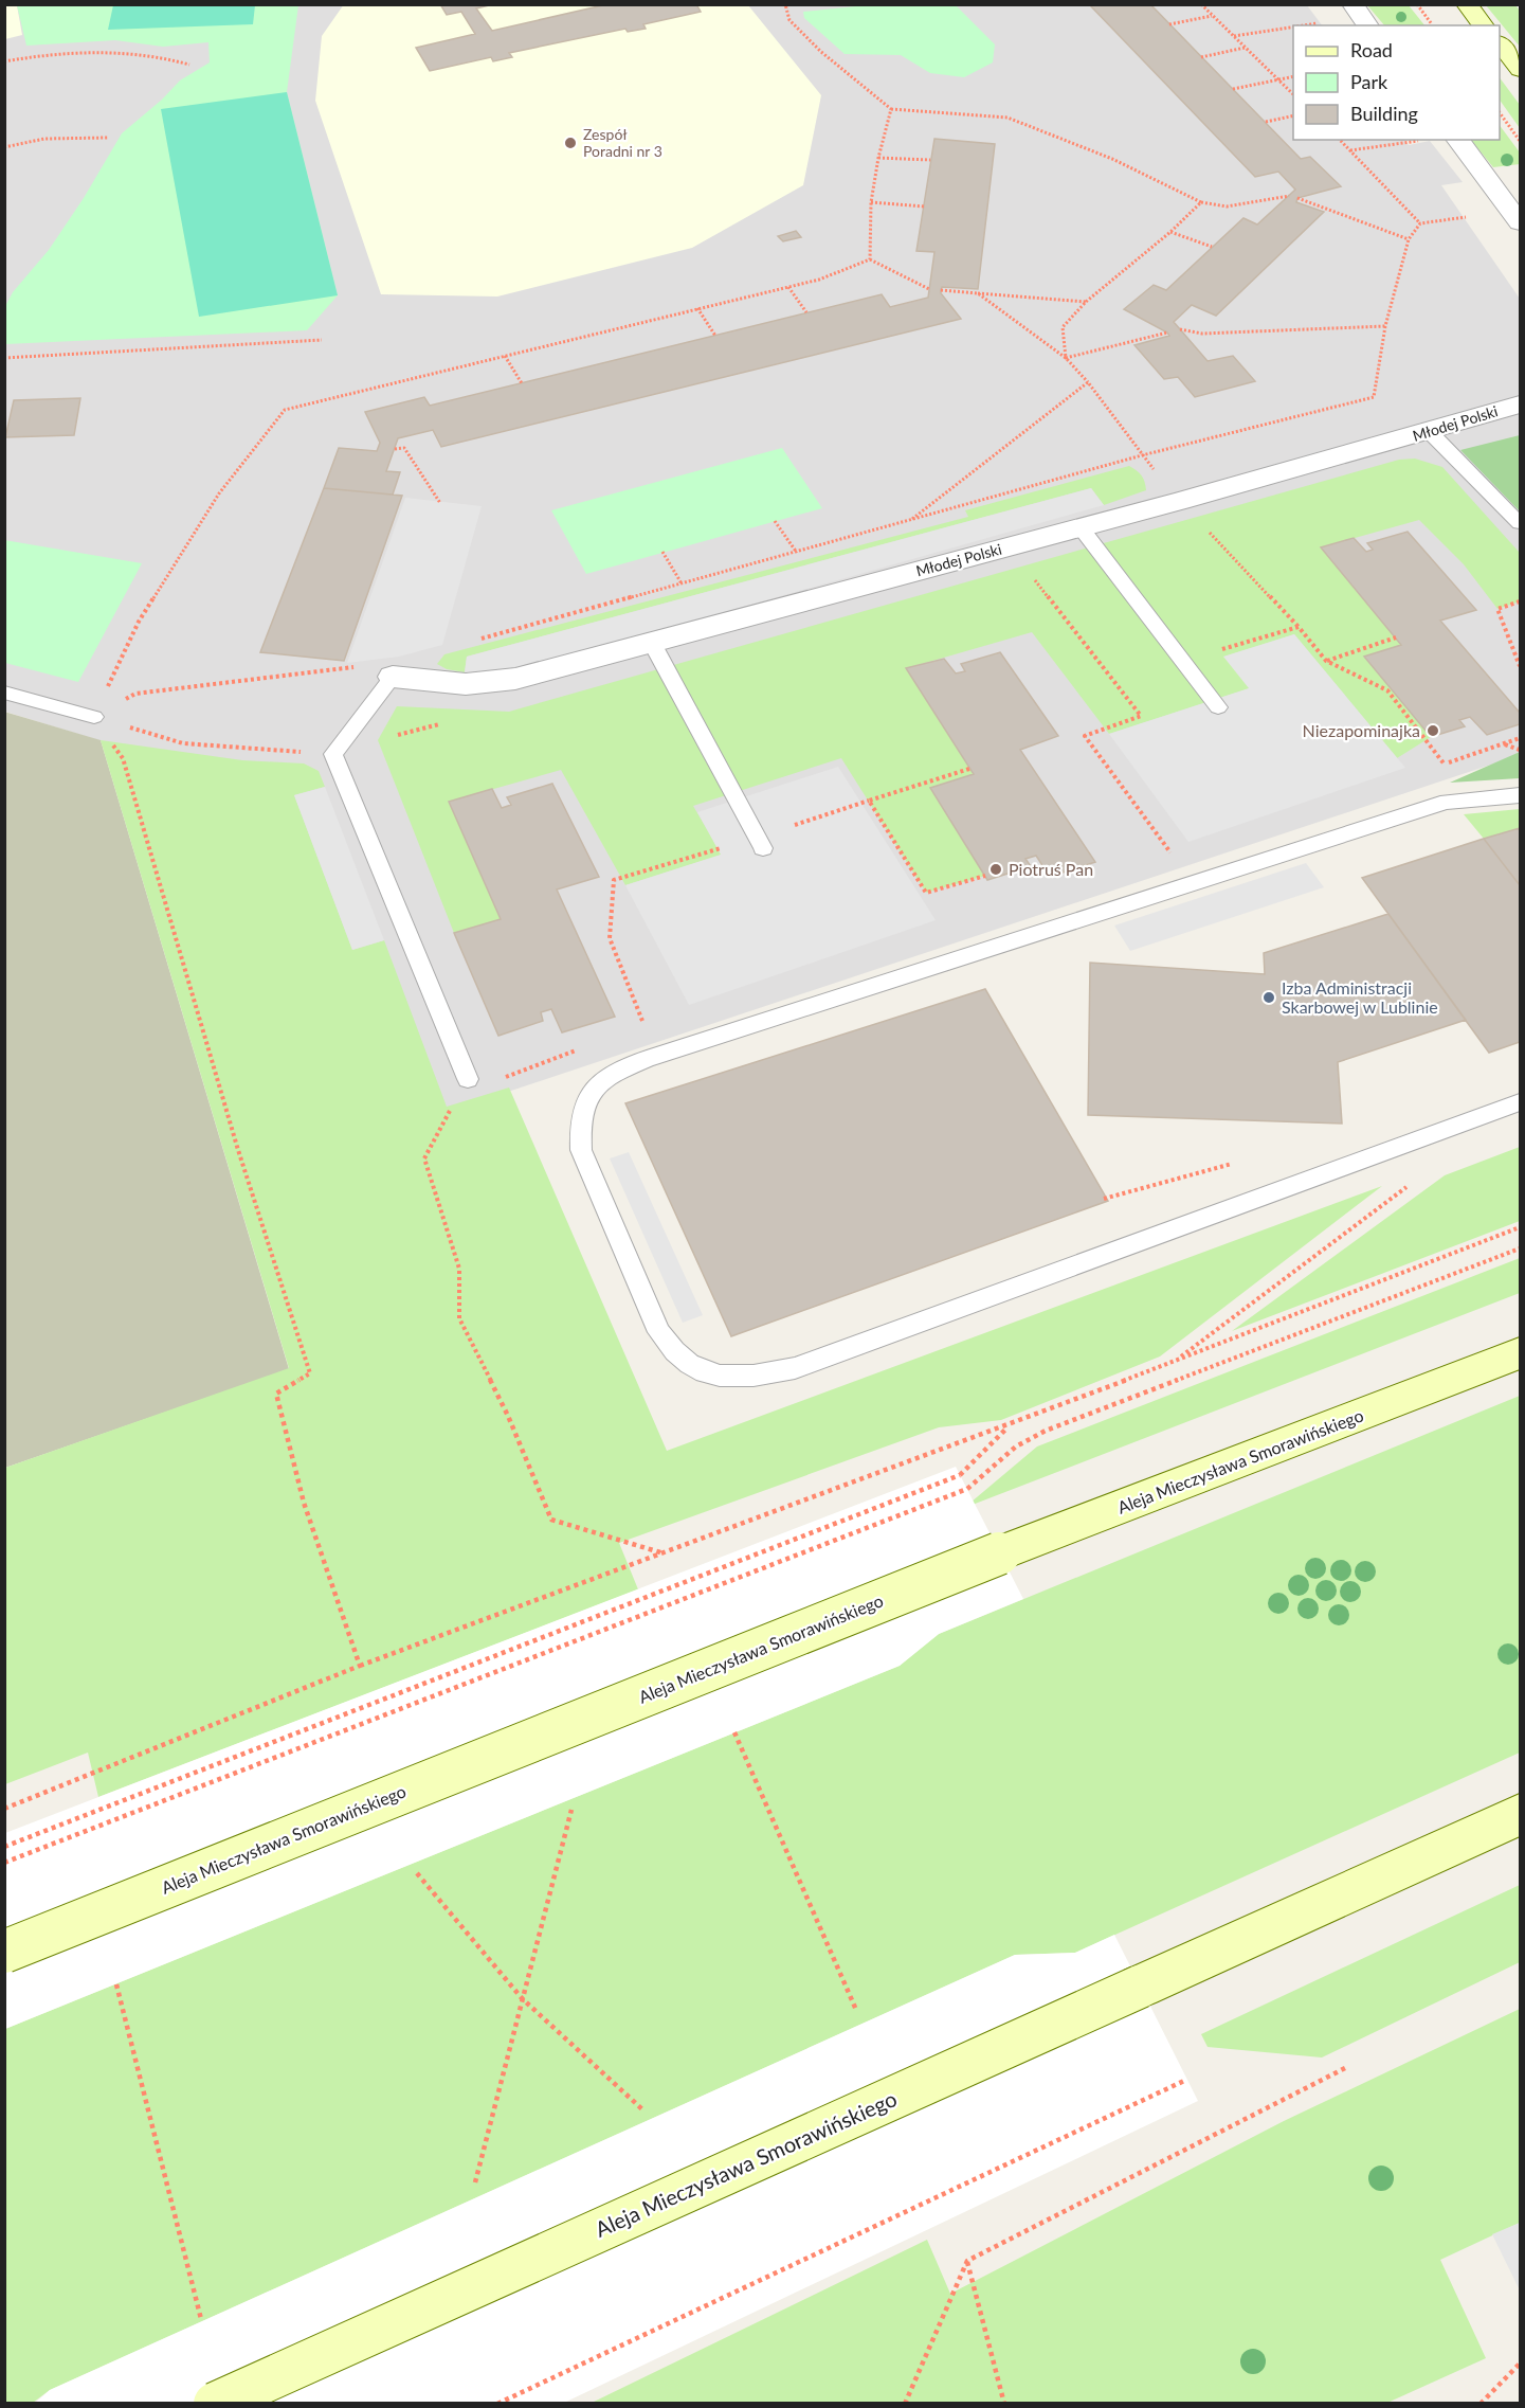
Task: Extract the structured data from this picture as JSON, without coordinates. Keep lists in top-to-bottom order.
{
  "streets": {
    "main road": ["Aleja Mieczysława Smorawińskiego"],
    "street": ["Młodej Polski"]
  },
  "places": [
    "Zespół Poradni nr 3",
    "Niezapominajka",
    "Piotruś Pan",
    "Izba Administracji Skarbowej w Lublinie"
  ],
  "legend": ["Road", "Park", "Building"]
}
